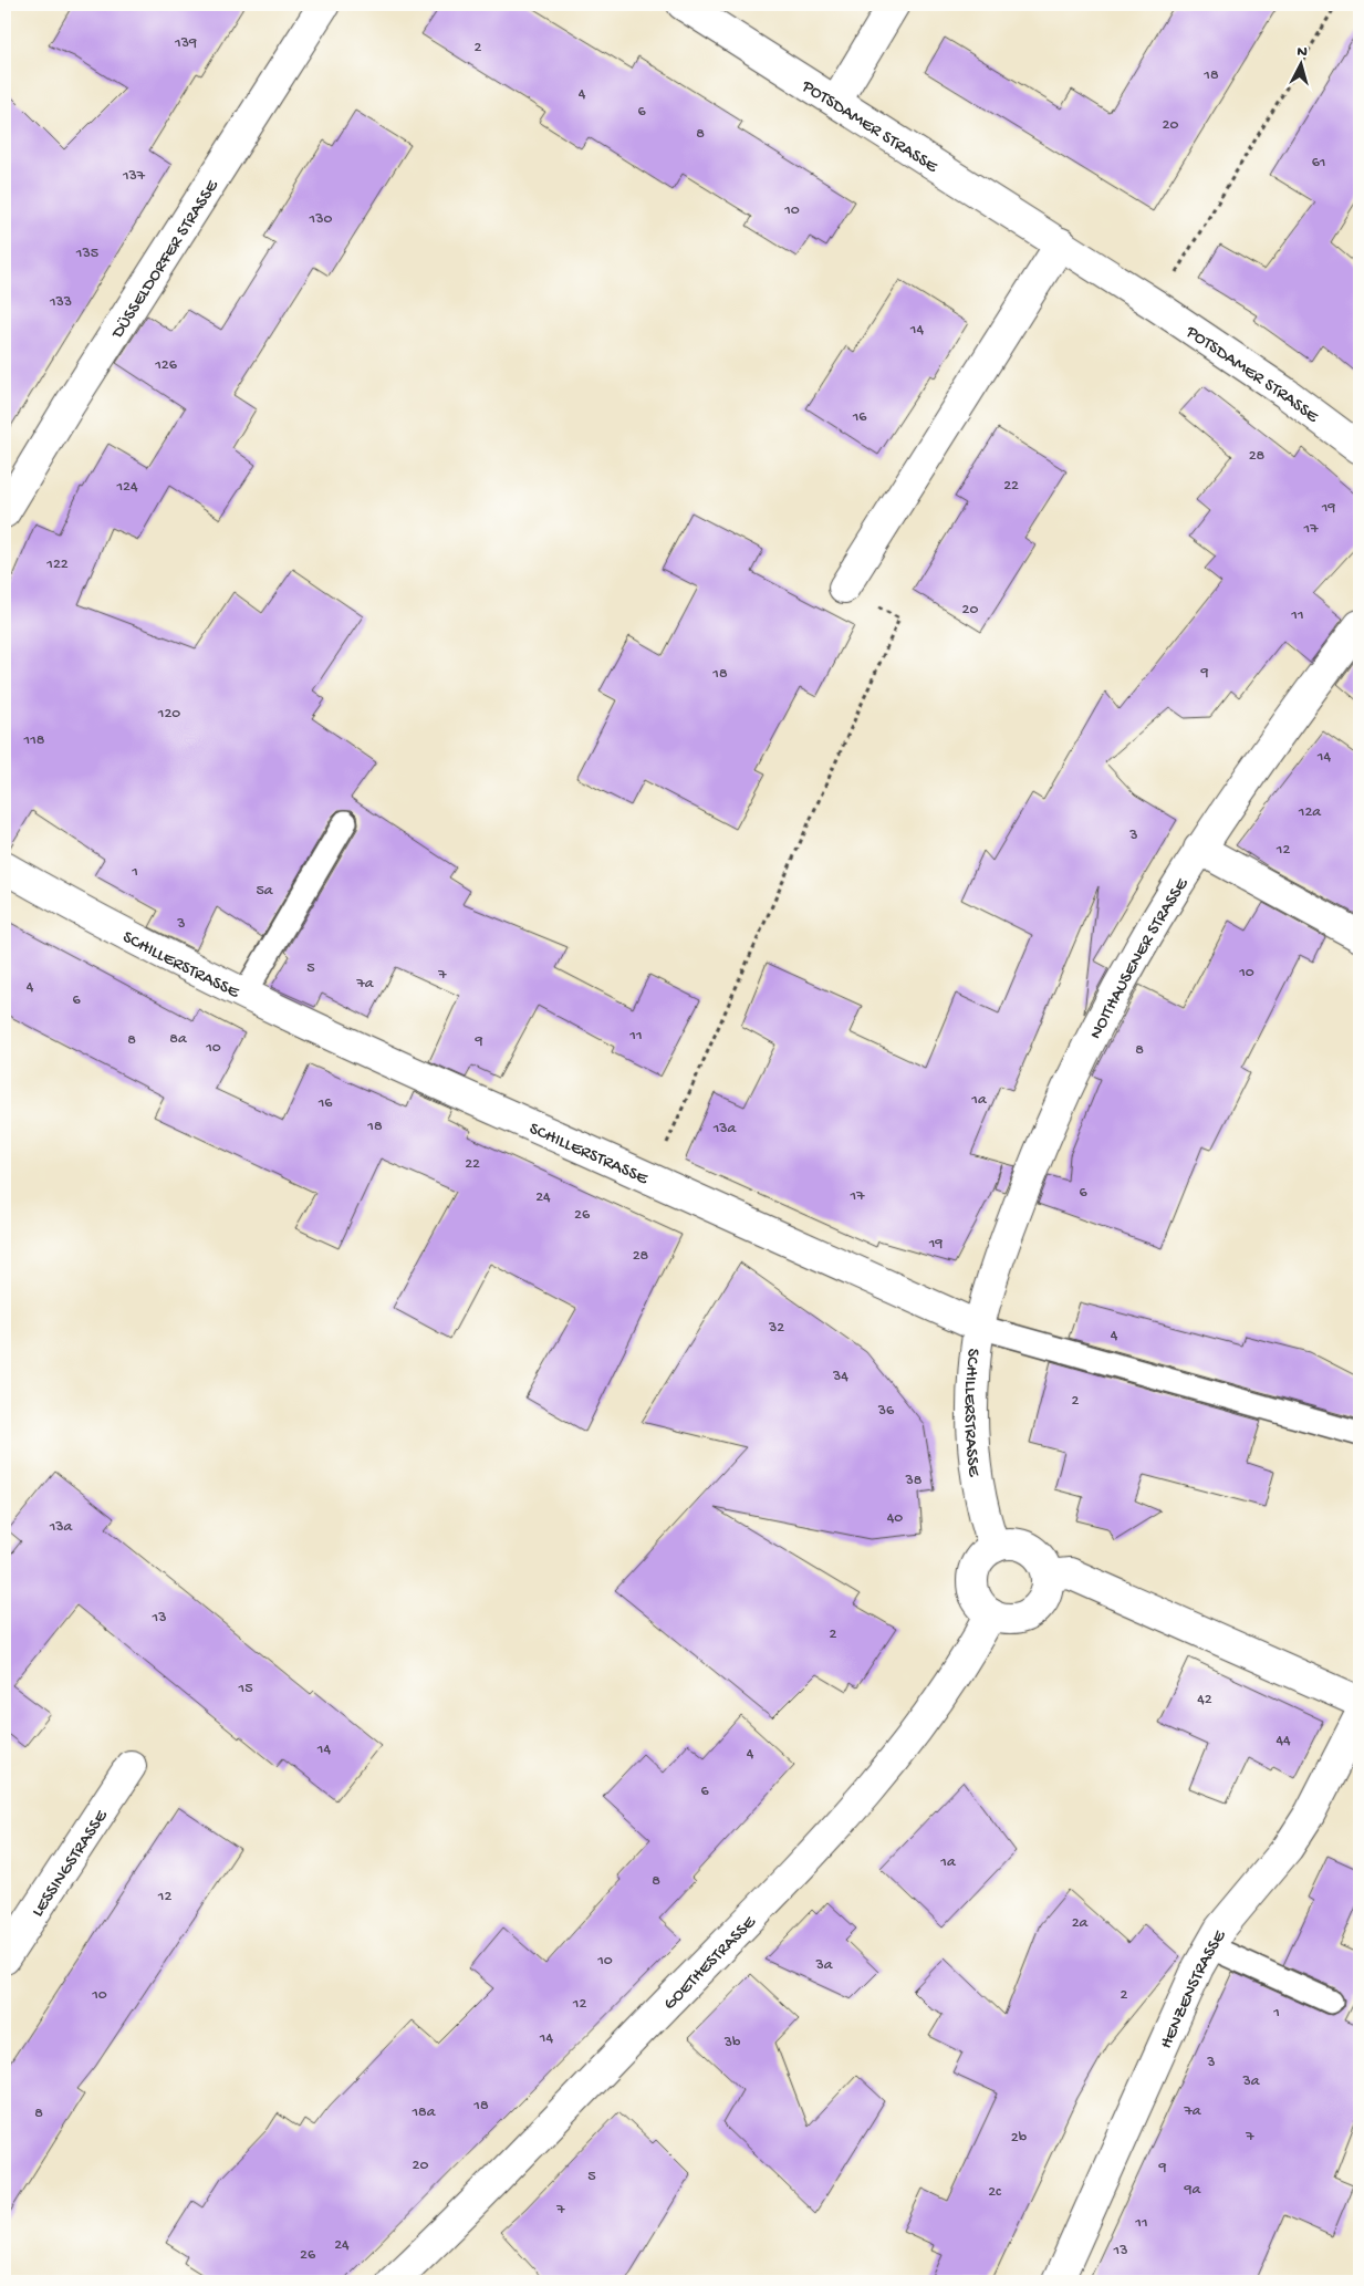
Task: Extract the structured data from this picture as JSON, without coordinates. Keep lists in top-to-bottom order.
{
  "streets": {
    "street": [
      "POTSDAMER STRASSE",
      "DÜSSELDORFER STRASSE",
      "NOITHAUSENER STRASSE",
      "SCHILLERSTRASSE",
      "LESSINGSTRASSE",
      "GOETHESTRASSE",
      "HENZENSTRASSE"
    ]
  },
  "crossings": [
    ["NOITHAUSENER STRASSE", "SCHILLERSTRASSE"],
    ["SCHILLERSTRASSE", "GOETHESTRASSE"]
  ],
  "house_numbers": [
    "139",
    "2",
    "18",
    "4",
    "6",
    "20",
    "8",
    "61",
    "137",
    "10",
    "130",
    "135",
    "133",
    "14",
    "126",
    "16",
    "28",
    "22",
    "124",
    "19",
    "17",
    "122",
    "20",
    "11",
    "9",
    "18",
    "120",
    "118",
    "14",
    "12a",
    "3",
    "12",
    "1",
    "5a",
    "3",
    "5",
    "10",
    "7",
    "7a",
    "4",
    "6",
    "11",
    "8a",
    "8",
    "9",
    "10",
    "8",
    "1a",
    "16",
    "18",
    "13a",
    "22",
    "6",
    "17",
    "24",
    "26",
    "19",
    "28",
    "32",
    "4",
    "34",
    "2",
    "36",
    "38",
    "40",
    "13a",
    "13",
    "2",
    "15",
    "42",
    "44",
    "14",
    "4",
    "6",
    "1a",
    "8",
    "12",
    "2a",
    "10",
    "3a",
    "10",
    "2",
    "12",
    "1",
    "14",
    "3b",
    "3",
    "3a",
    "18",
    "7a",
    "18a",
    "8",
    "7",
    "2b",
    "20",
    "9",
    "5",
    "9a",
    "2c",
    "7",
    "11",
    "24",
    "13",
    "26"
  ],
  "north": "top"
}
